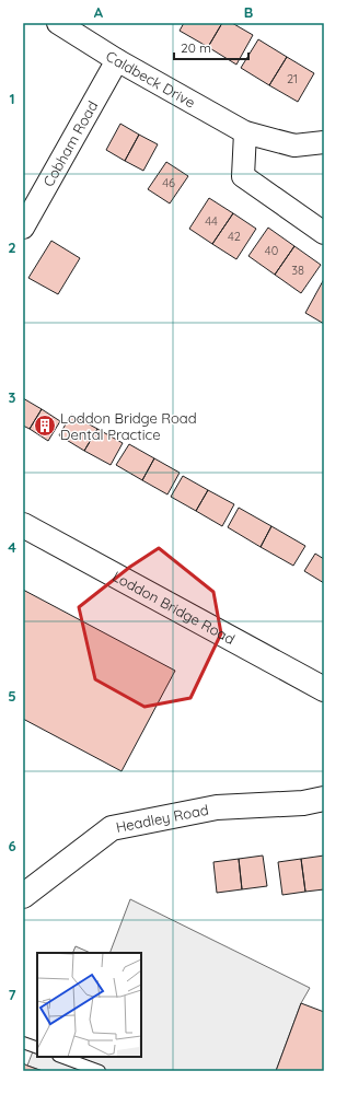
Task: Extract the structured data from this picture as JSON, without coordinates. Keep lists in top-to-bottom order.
{
  "streets": {
    "street": [
      "Caldbeck Drive",
      "Cobham Road",
      "Loddon Bridge Road",
      "Headley Road"
    ]
  },
  "crossings": [
    ["Caldbeck Drive", "Cobham Road"]
  ],
  "places": {
    "building": ["Loddon Bridge Road Dental Practice"]
  },
  "house_numbers": [
    "21",
    "46",
    "44",
    "42",
    "40",
    "38"
  ],
  "scale_bar": "20 m",
  "grid": {
    "columns": ["A", "B"],
    "rows": [
      "1",
      "2",
      "3",
      "4",
      "5",
      "6",
      "7"
    ]
  }
}
